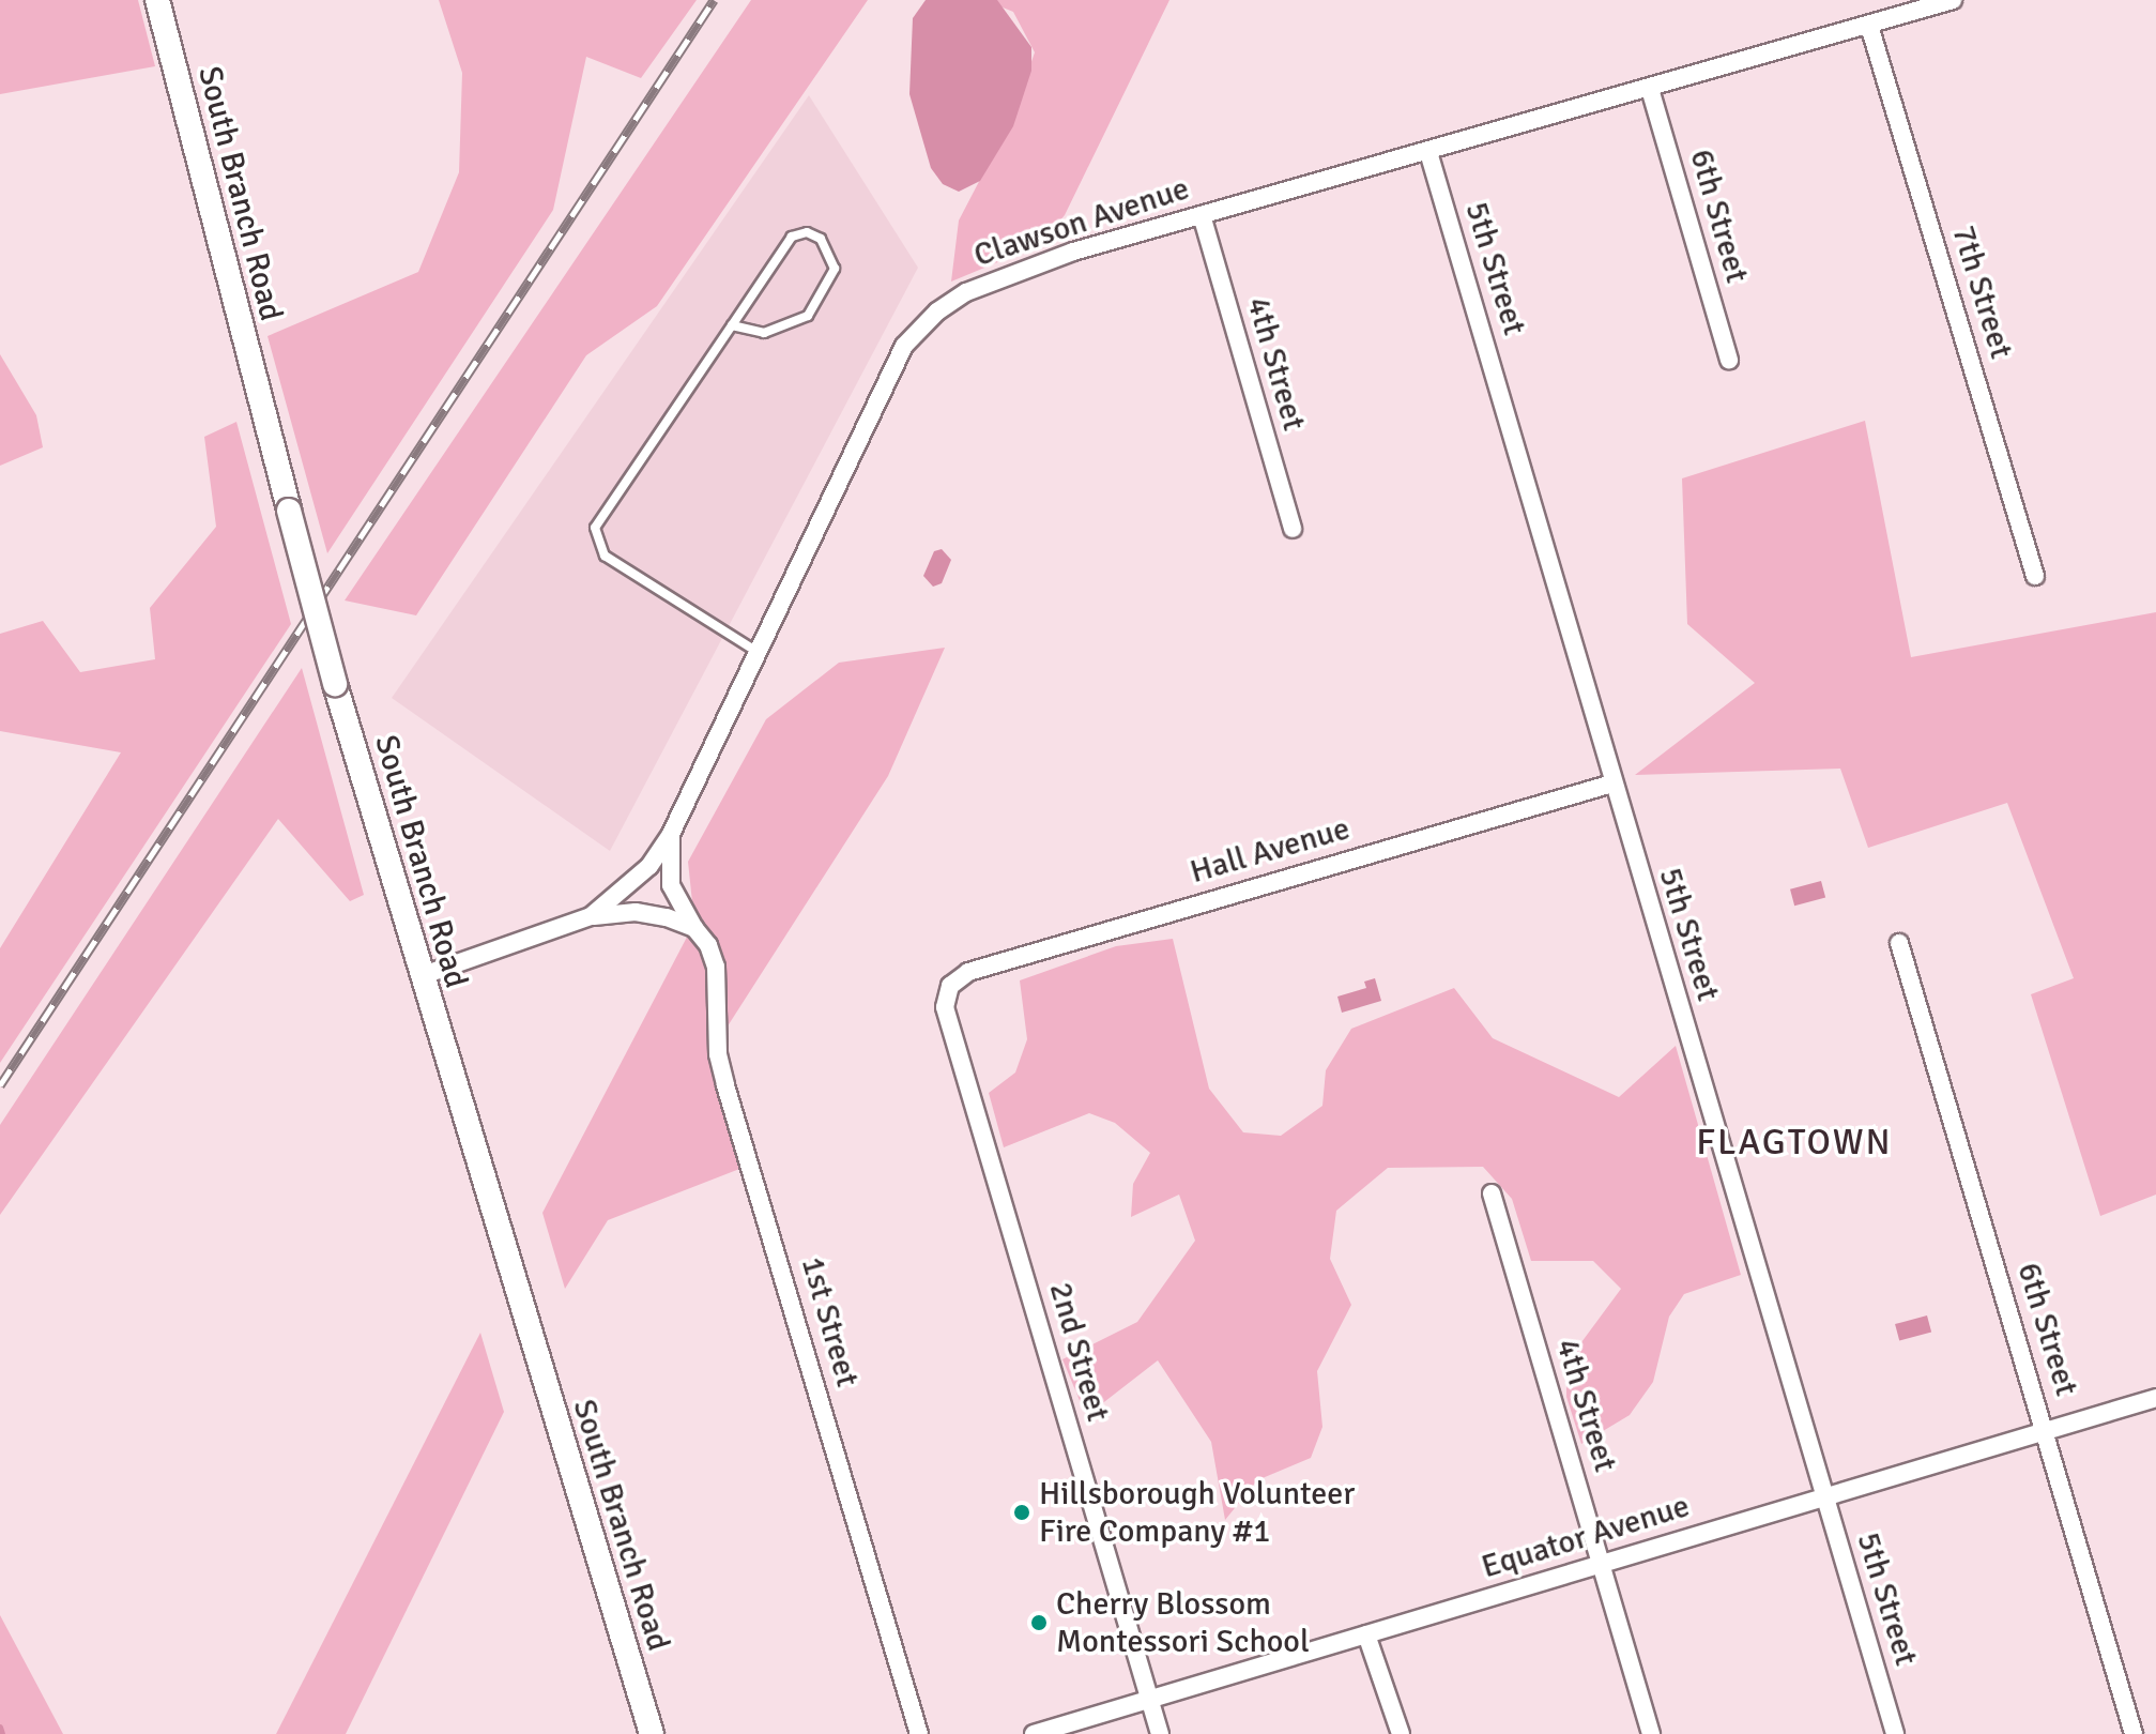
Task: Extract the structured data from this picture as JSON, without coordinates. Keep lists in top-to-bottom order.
{
  "streets": {
    "street": [
      "South Branch Road",
      "6th Street",
      "Clawson Avenue",
      "5th Street",
      "7th Street",
      "4th Street",
      "Hall Avenue",
      "1st Street",
      "2nd Street",
      "Equator Avenue"
    ]
  },
  "crossings": [
    ["South Branch Road", "Clawson Avenue"],
    ["6th Street", "Clawson Avenue"],
    ["6th Street", "Equator Avenue"],
    ["Clawson Avenue", "5th Street"],
    ["Clawson Avenue", "7th Street"],
    ["Clawson Avenue", "4th Street"],
    ["Clawson Avenue", "1st Street"],
    ["5th Street", "Hall Avenue"],
    ["5th Street", "Equator Avenue"],
    ["4th Street", "Equator Avenue"],
    ["Hall Avenue", "2nd Street"],
    ["2nd Street", "Equator Avenue"]
  ],
  "districts": ["FLAGTOWN"],
  "places": ["Hillsborough Volunteer Fire Company #1", "Cherry Blossom Montessori School"]
}
